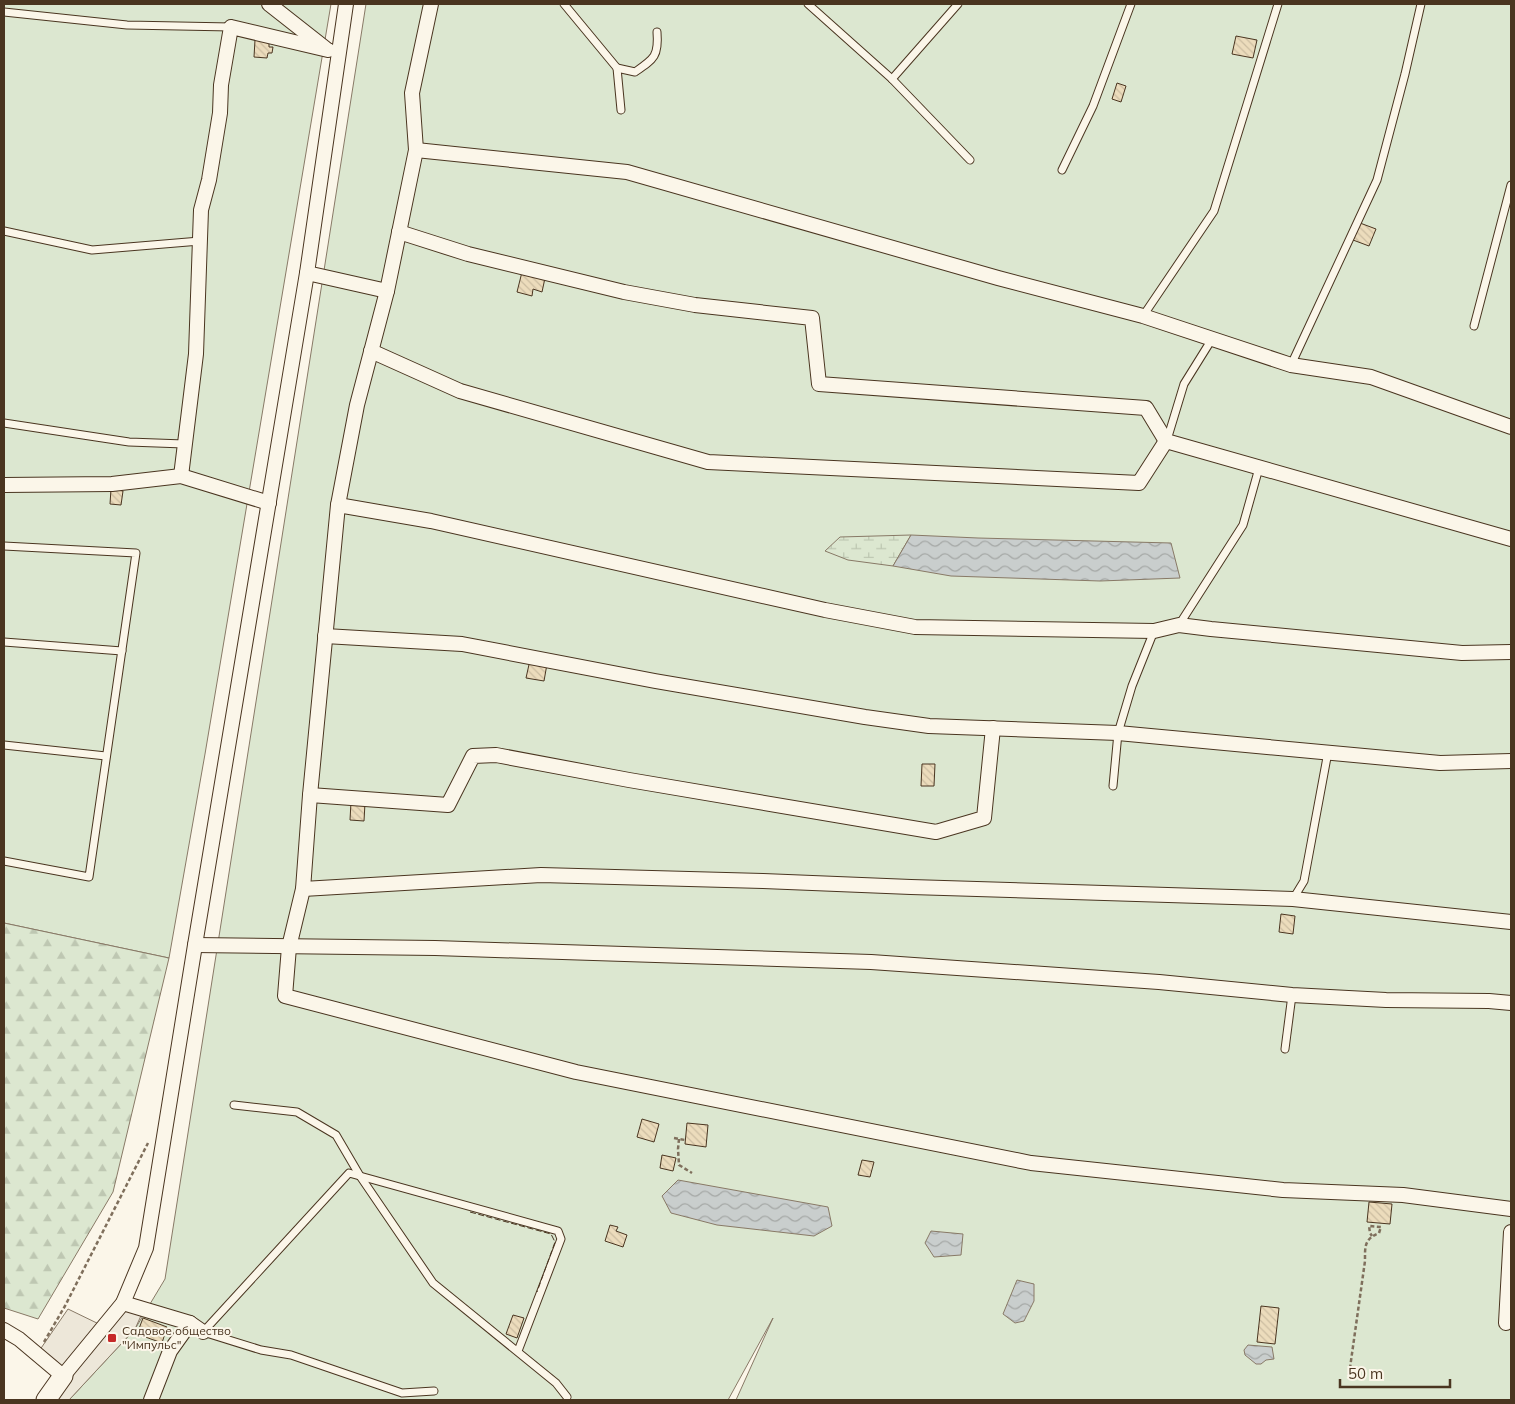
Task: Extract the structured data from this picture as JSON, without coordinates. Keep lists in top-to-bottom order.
{
  "places": {
    "transit": ["Садовое общество \"Импульс\""]
  },
  "scale_bar": "50 m"
}
